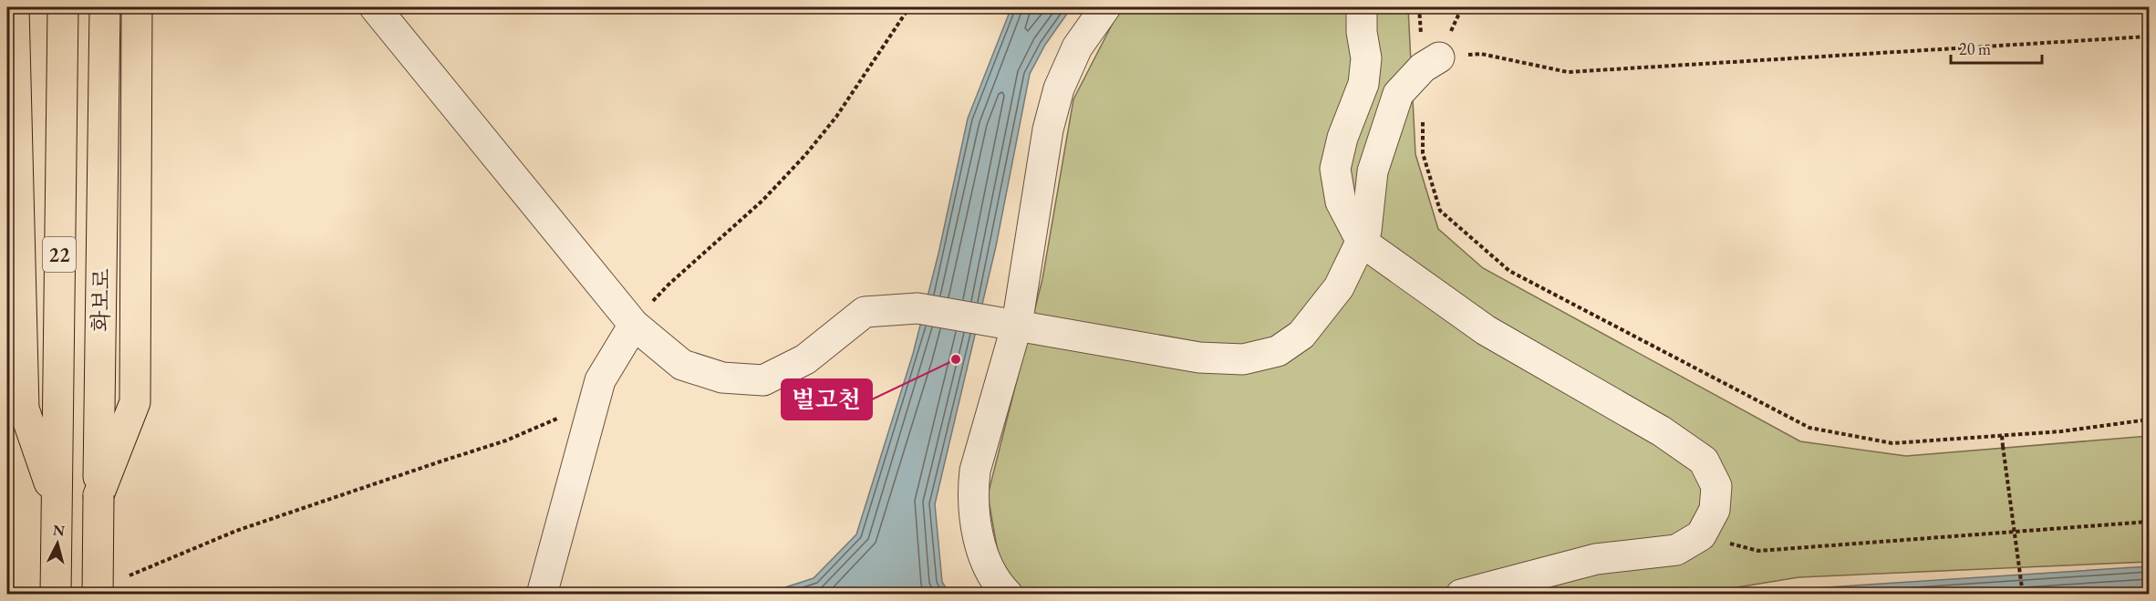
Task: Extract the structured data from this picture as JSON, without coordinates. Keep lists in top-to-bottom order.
{
  "streets": {
    "highway": ["22", "화보로"]
  },
  "places": ["벌고천"],
  "scale_bar": "20 m",
  "north": "top"
}
